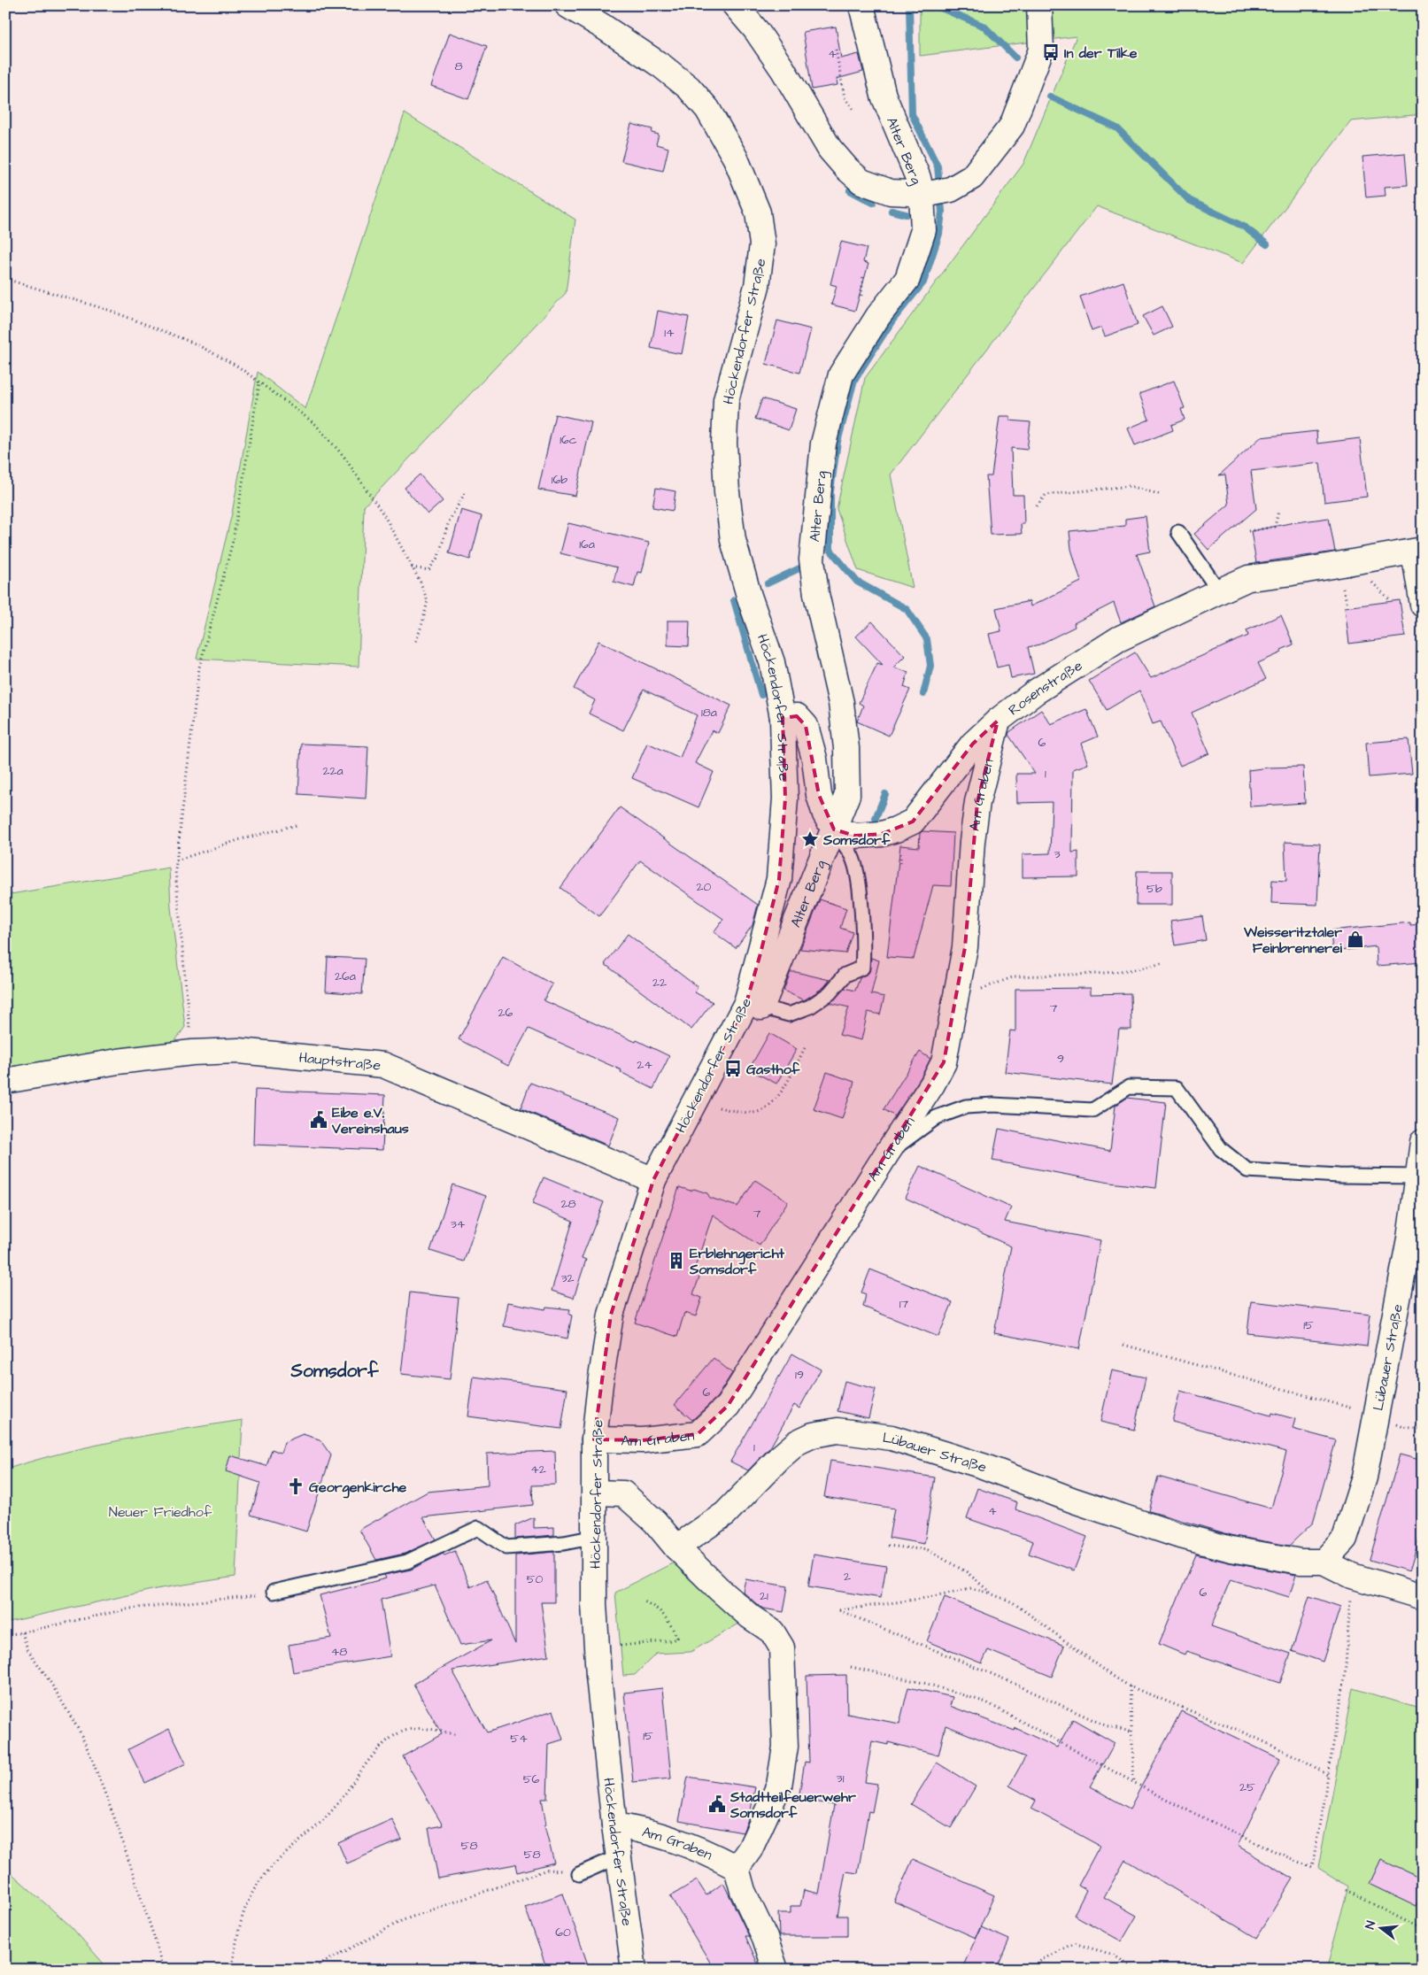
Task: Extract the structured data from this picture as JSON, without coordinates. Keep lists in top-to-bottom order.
{
  "streets": {
    "street": [
      "Alter Berg",
      "Höckendorfer Straße",
      "Rosenstraße",
      "Am Graben",
      "Hauptstraße",
      "Lübauer Straße"
    ]
  },
  "crossings": [
    ["Alter Berg", "Höckendorfer Straße"],
    ["Alter Berg", "Rosenstraße"],
    ["Höckendorfer Straße", "Am Graben"],
    ["Höckendorfer Straße", "Hauptstraße"],
    ["Rosenstraße", "Am Graben"]
  ],
  "districts": ["Somsdorf"],
  "parks": ["Neuer Friedhof"],
  "places": {
    "bus stop": ["In der Tilke", "Gasthof"],
    "place": ["Somsdorf"],
    "shop": ["Weisseritztaler Feinbrennerei"],
    "public building": ["Eibe e.V. Vereinshaus", "Stadtteilfeuerwehr Somsdorf"],
    "building": ["Erblehngericht Somsdorf"],
    "church": ["Georgenkirche"]
  },
  "house_numbers": [
    "4",
    "8",
    "14",
    "16c",
    "16b",
    "16a",
    "18a",
    "6",
    "22a",
    "1",
    "3",
    "20",
    "5b",
    "26a",
    "22",
    "7",
    "26",
    "9",
    "24",
    "28",
    "7",
    "34",
    "32",
    "17",
    "15",
    "19",
    "6",
    "1",
    "42",
    "4",
    "2",
    "50",
    "6",
    "21",
    "48",
    "15",
    "54",
    "31",
    "56",
    "25",
    "58",
    "58",
    "60"
  ],
  "north": "left"
}
